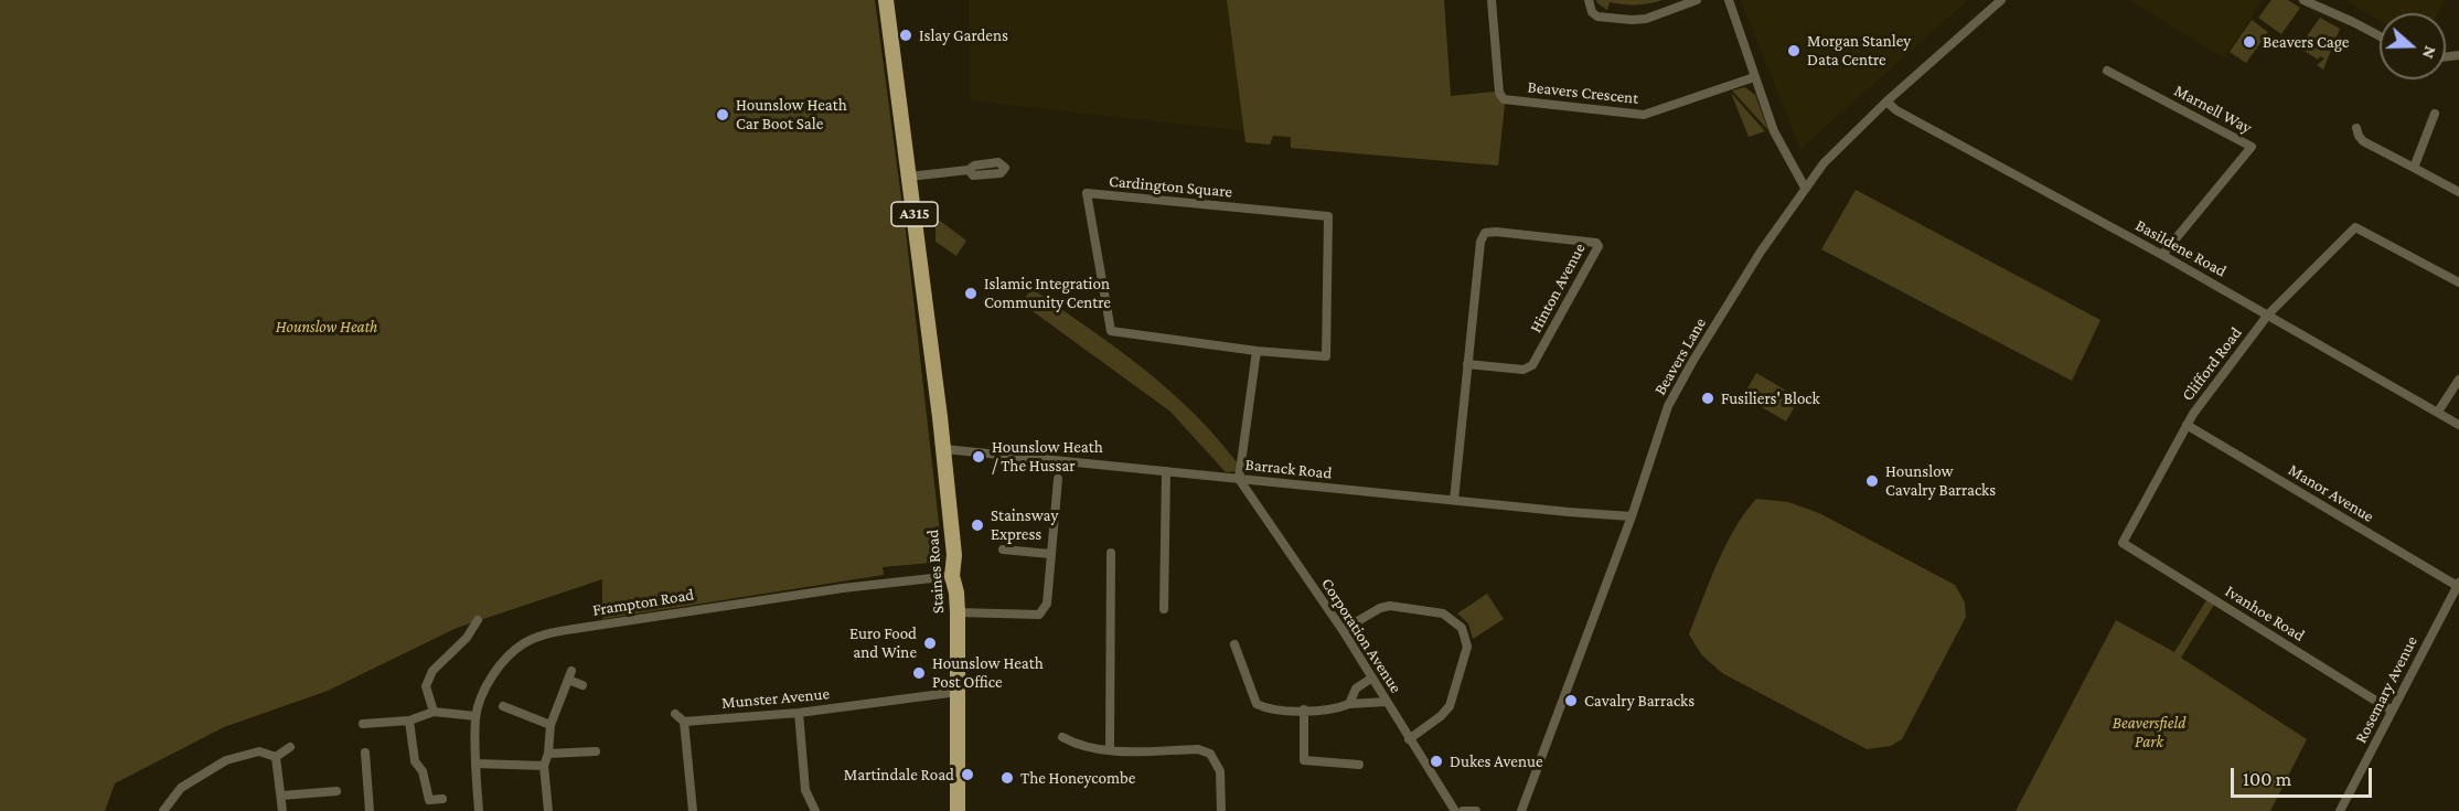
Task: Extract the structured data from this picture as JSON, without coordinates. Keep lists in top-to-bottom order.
{
  "streets": {
    "main road": ["A315", "Staines Road"],
    "street": [
      "Beavers Crescent",
      "Marnell Way",
      "Cardington Square",
      "Basildene Road",
      "Hinton Avenue",
      "Beavers Lane",
      "Clifford Road",
      "Barrack Road",
      "Manor Avenue",
      "Frampton Road",
      "Ivanhoe Road",
      "Corporation Avenue",
      "Rosemary Avenue",
      "Munster Avenue"
    ]
  },
  "crossings": [
    ["Marnell Way", "Basildene Road"],
    ["A315", "Barrack Road"],
    ["A315", "Staines Road"],
    ["Basildene Road", "Beavers Lane"],
    ["Basildene Road", "Clifford Road"],
    ["Hinton Avenue", "Barrack Road"],
    ["Beavers Lane", "Barrack Road"],
    ["Clifford Road", "Manor Avenue"],
    ["Clifford Road", "Ivanhoe Road"],
    ["Barrack Road", "Staines Road"],
    ["Barrack Road", "Corporation Avenue"],
    ["Manor Avenue", "Rosemary Avenue"],
    ["Staines Road", "Frampton Road"],
    ["Staines Road", "Munster Avenue"],
    ["Ivanhoe Road", "Rosemary Avenue"]
  ],
  "parks": ["Hounslow Heath", "Beaversfield Park"],
  "places": [
    "Islay Gardens",
    "Beavers Cage",
    "Morgan Stanley Data Centre",
    "Hounslow Heath Car Boot Sale",
    "Islamic Integration Community Centre",
    "Fusiliers' Block",
    "Hounslow Heath / The Hussar",
    "Hounslow Cavalry Barracks",
    "Stainsway Express",
    "Euro Food and Wine",
    "Hounslow Heath Post Office",
    "Cavalry Barracks",
    "Dukes Avenue",
    "Martindale Road",
    "The Honeycombe"
  ],
  "scale_bar": "100 m",
  "north": "right"
}
